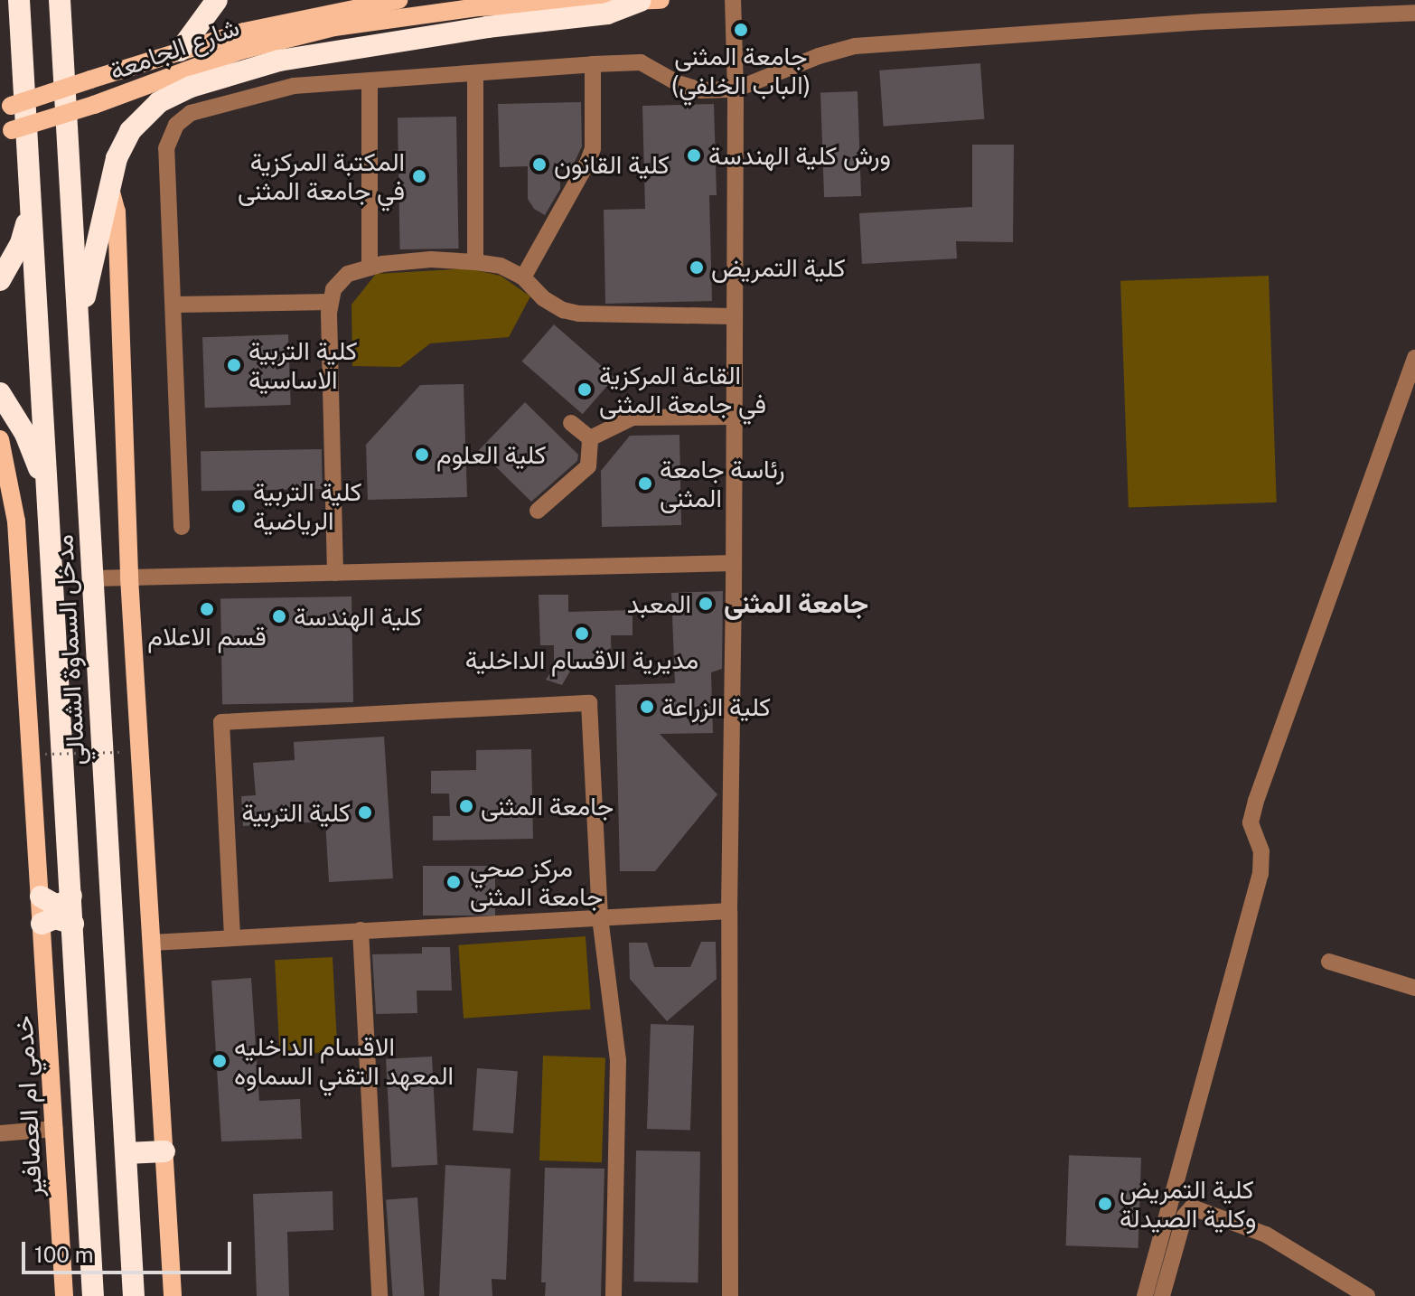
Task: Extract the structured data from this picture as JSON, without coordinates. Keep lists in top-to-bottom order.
{
  "streets": {
    "highway": ["مدخل السماوة الشمالي"],
    "main road": ["شارع الجامعة", "خدمي ام العصافير"]
  },
  "districts": ["جامعة المثنى"],
  "places": [
    "جامعة المثنى (الباب الخلفي)",
    "ورش كلية الهندسة",
    "كلية القانون",
    "المكتبة المركزية في جامعة المثنى",
    "كلية التمريض",
    "كلية التربية الاساسية",
    "القاعة المركزية في جامعة المثنى",
    "كلية العلوم",
    "رئاسة جامعة المثنى",
    "كلية التربية الرياضية",
    "المعبد",
    "قسم الاعلام",
    "كلية الهندسة",
    "مديرية الاقسام الداخلية",
    "كلية الزراعة",
    "جامعة المثنى",
    "كلية التربية",
    "مركز صحي جامعة المثنى",
    "الاقسام الداخليه المعهد التقني السماوه",
    "كلية التمريض وكلية الصيدلة"
  ],
  "scale_bar": "100 m"
}
